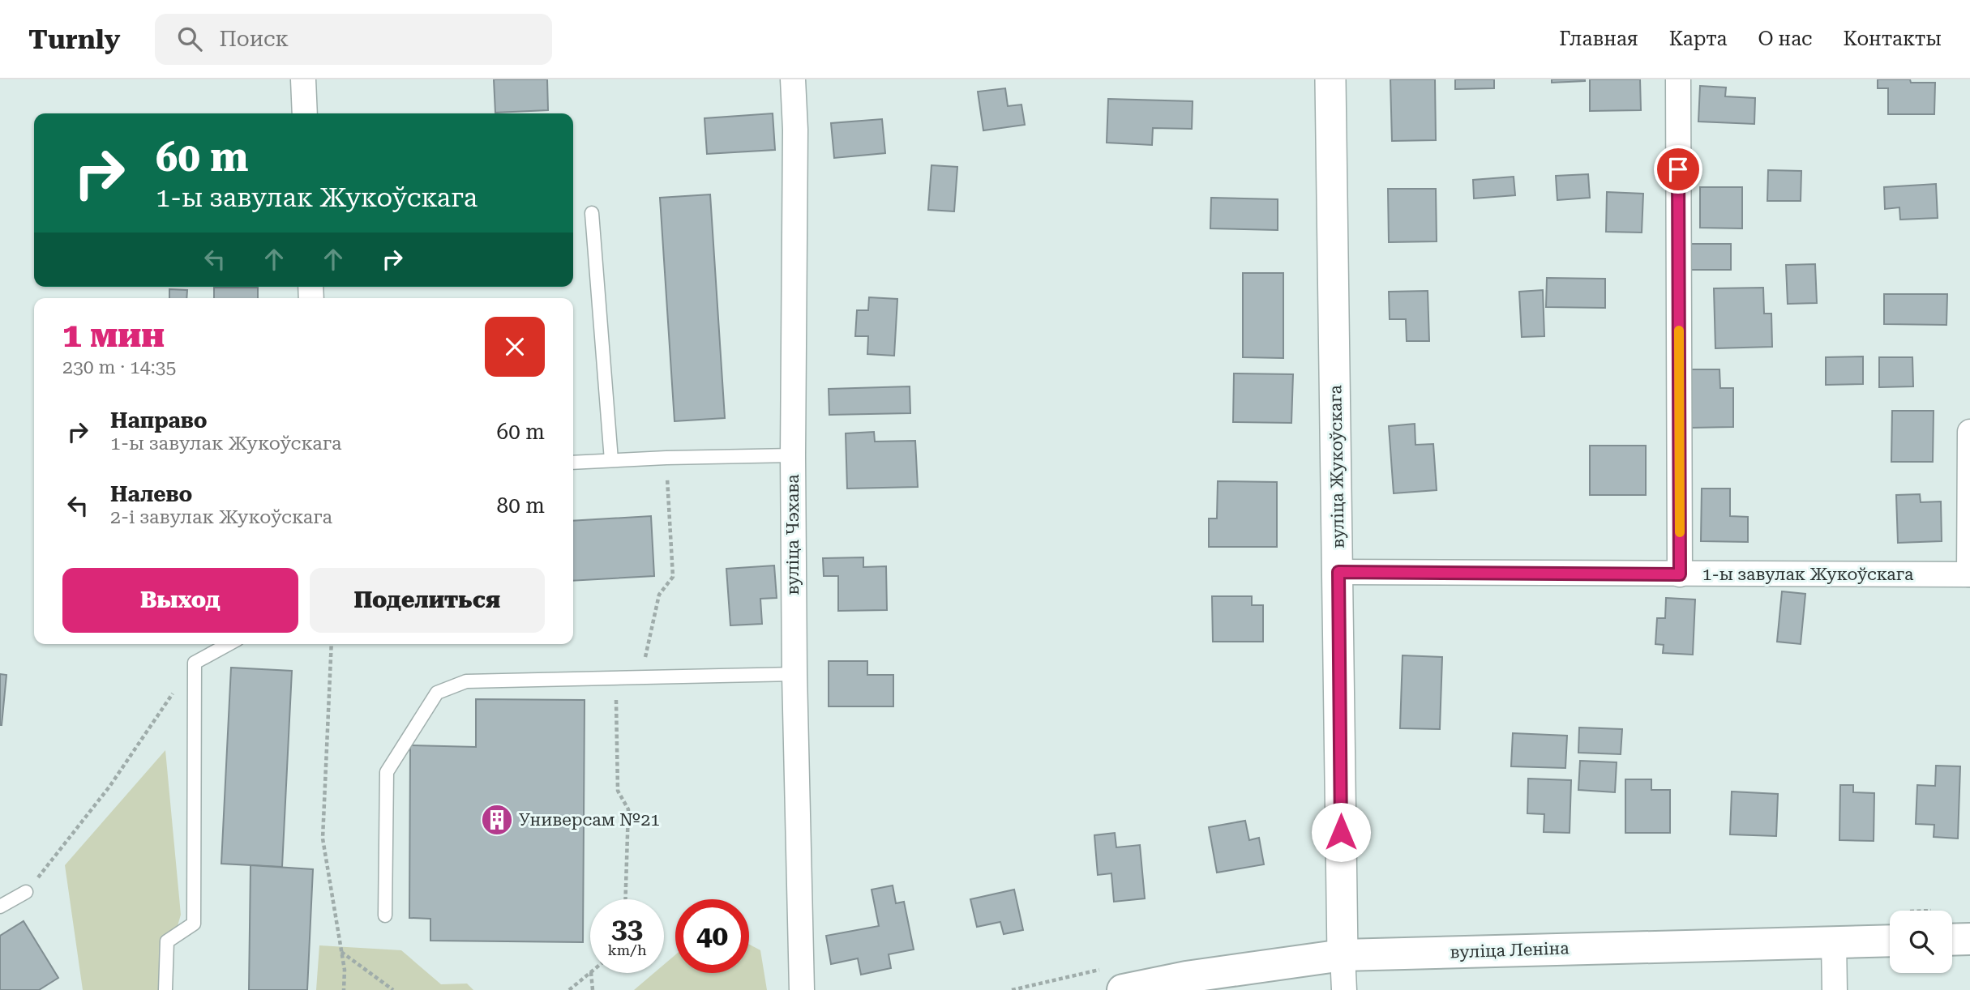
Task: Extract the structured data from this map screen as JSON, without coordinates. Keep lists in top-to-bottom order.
{
  "streets": {
    "main road": ["вуліца Леніна"],
    "street": ["вуліца Жукоўскага", "вуліца Чэхава", "1-ы завулак Жукоўскага"]
  },
  "crossings": [
    ["вуліца Жукоўскага", "1-ы завулак Жукоўскага"],
    ["вуліца Жукоўскага", "вуліца Леніна"]
  ],
  "places": {
    "building": ["Универсам №21"]
  },
  "page": {
    "header": "Turnly",
    "search": "Поиск",
    "nav": [
      "Главная",
      "Карта",
      "О нас",
      "Контакты"
    ],
    "turn": ["60 m", "1-ы завулак Жукоўскага"],
    "heading": ["1 мин", "230 m · 14:35"],
    "list": [
      {
        "name": "Направо",
        "note": "1-ы завулак Жукоўскага",
        "value": "60 m"
      },
      {
        "name": "Налево",
        "note": "2-і завулак Жукоўскага",
        "value": "80 m"
      }
    ],
    "buttons": ["Выход", "Поделиться"],
    "speed": "33 km/h",
    "limit": "40"
  }
}
